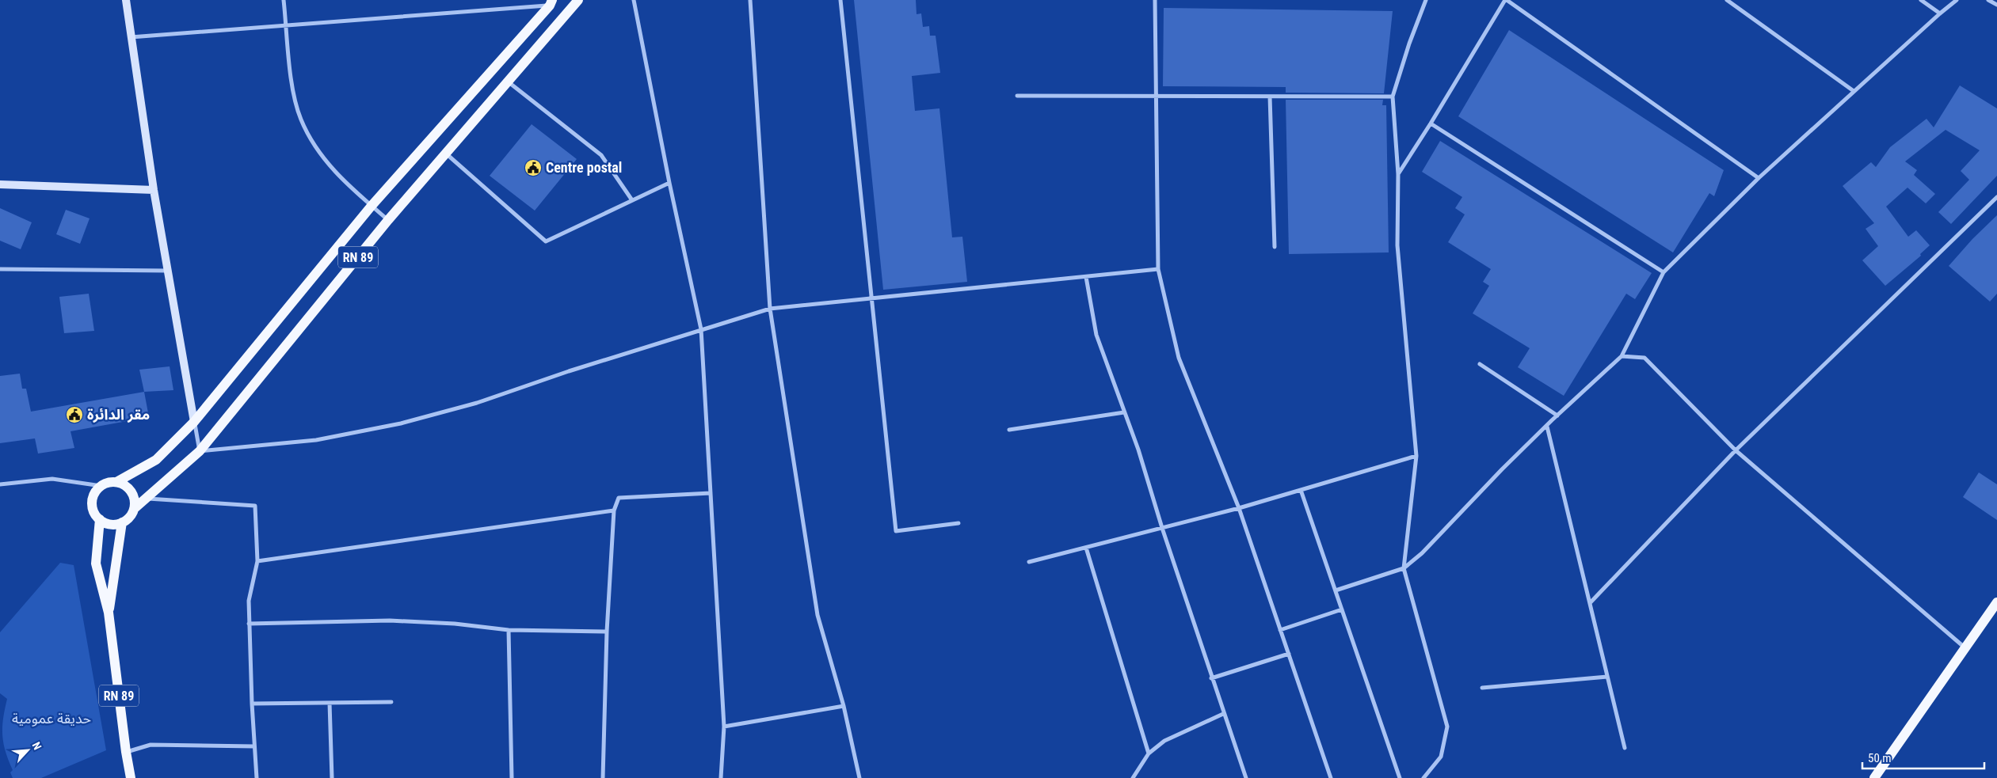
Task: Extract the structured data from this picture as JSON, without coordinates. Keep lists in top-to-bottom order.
{
  "streets": {
    "main road": ["RN 89"]
  },
  "parks": ["حديقة عمومية"],
  "places": {
    "public building": ["Centre postal", "مقر الدائرة"]
  },
  "scale_bar": "50 m",
  "north": "top right"
}
